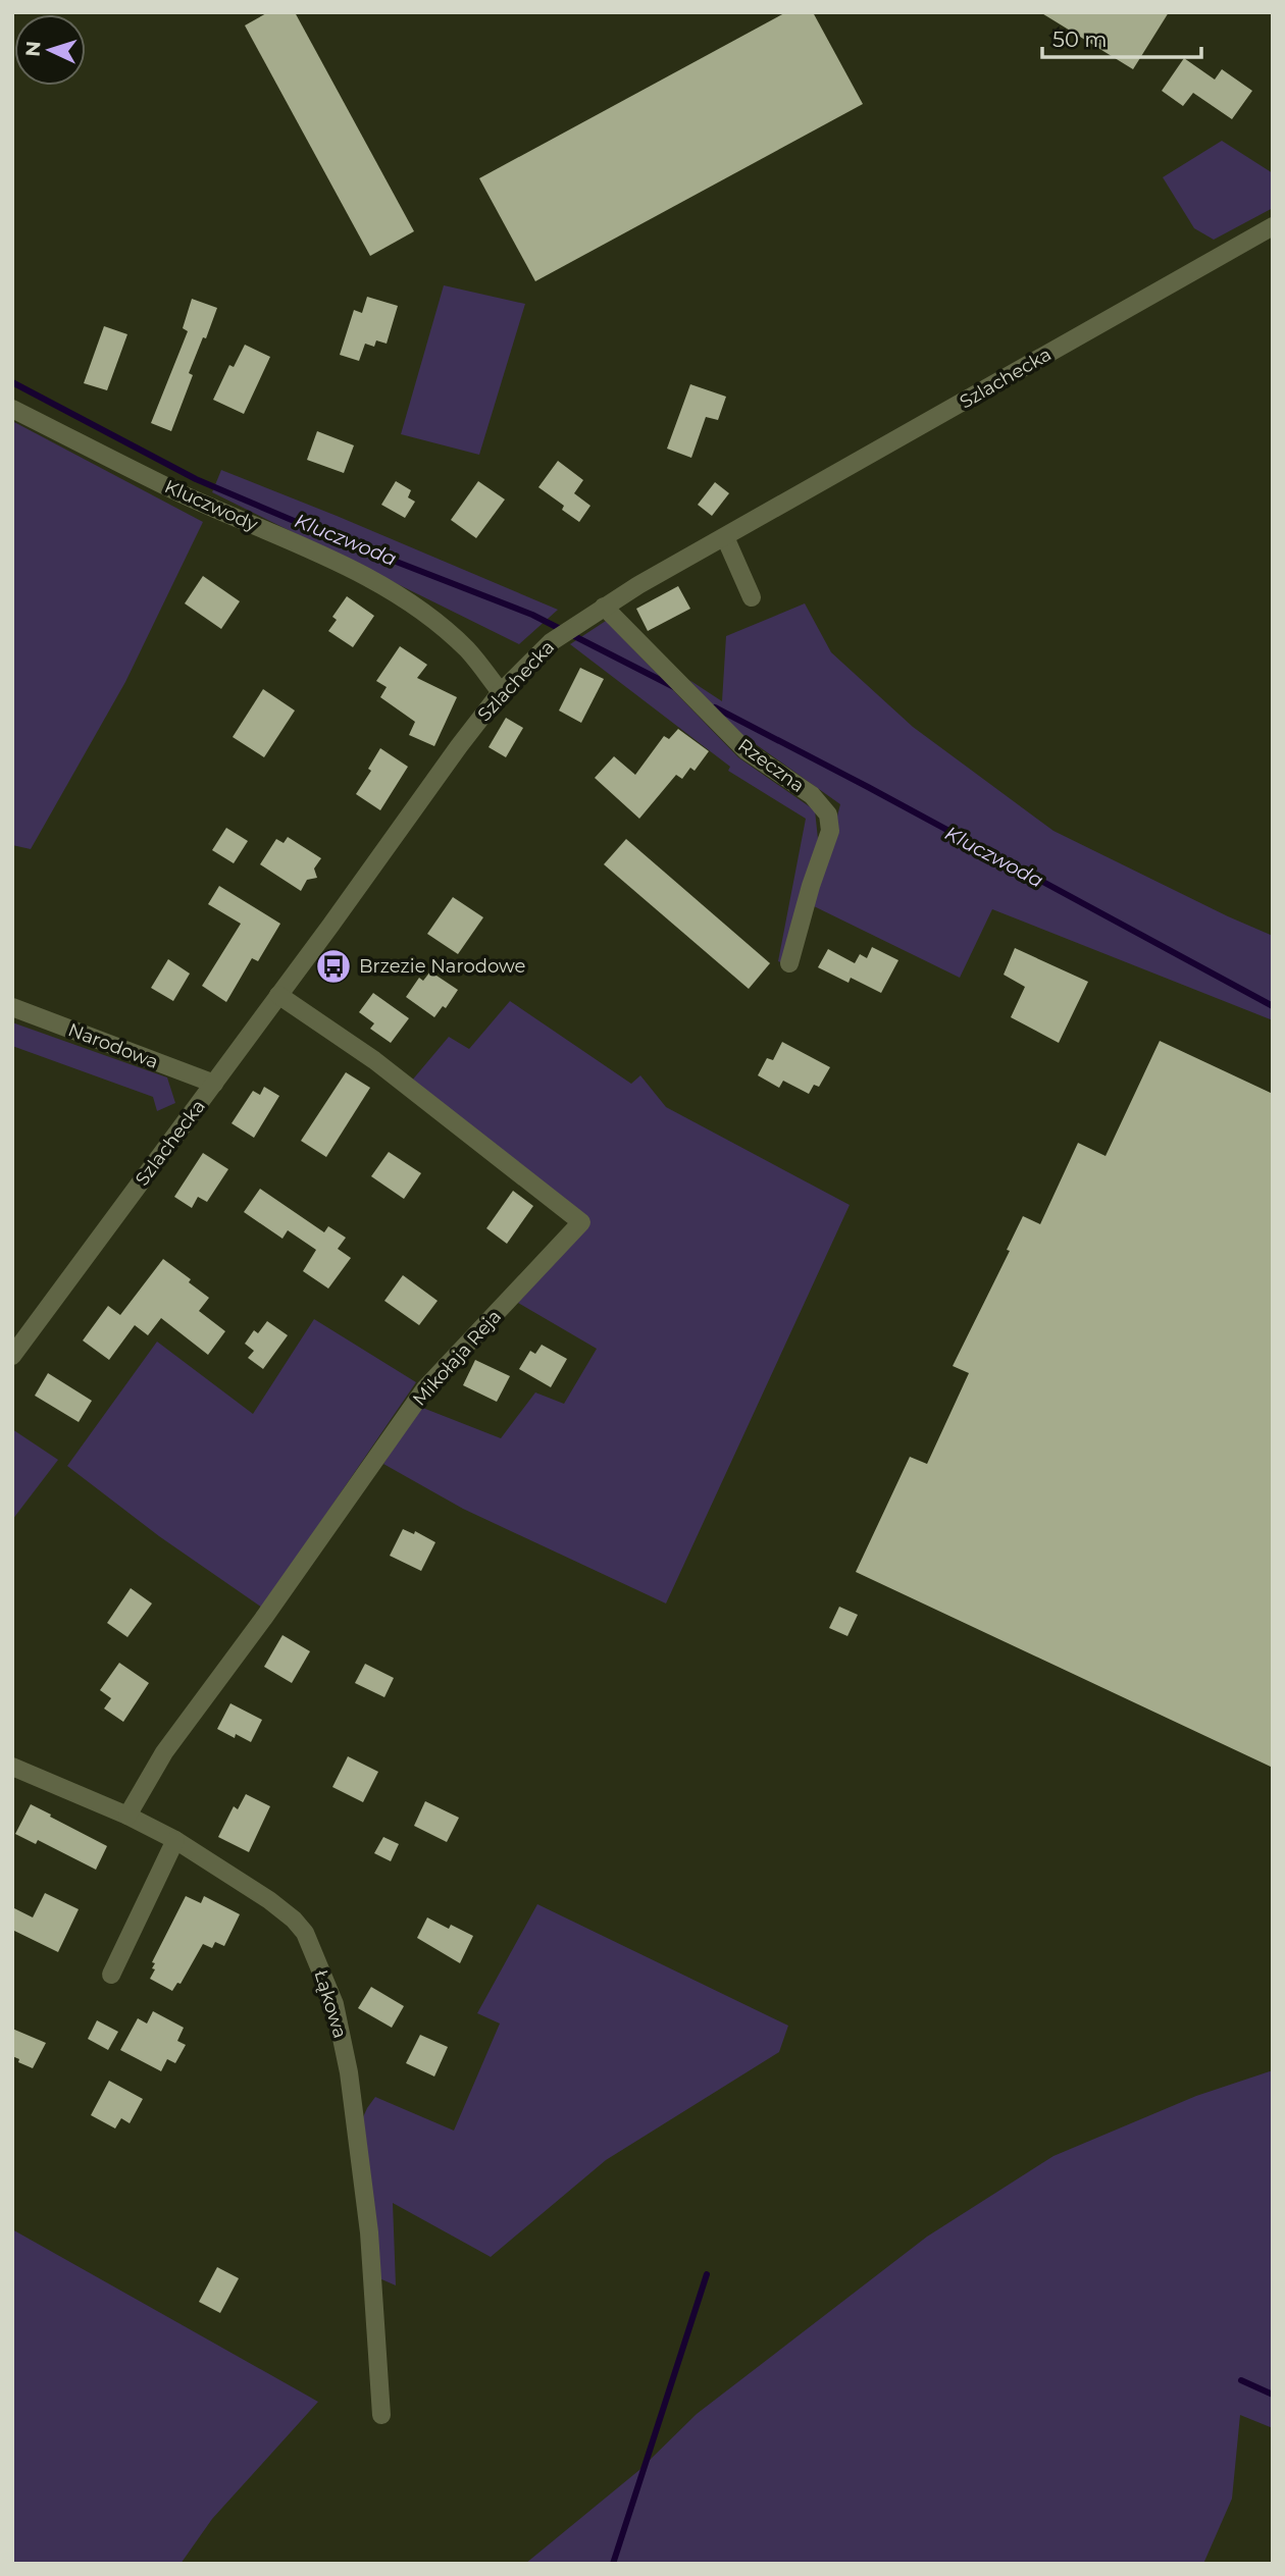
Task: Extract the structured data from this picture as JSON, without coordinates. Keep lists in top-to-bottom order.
{
  "streets": {
    "street": [
      "Szlachecka",
      "Kluczwody",
      "Rzeczna",
      "Narodowa",
      "Mikołaja Reja",
      "Łąkowa"
    ]
  },
  "crossings": [
    ["Szlachecka", "Kluczwody"],
    ["Szlachecka", "Rzeczna"],
    ["Szlachecka", "Narodowa"],
    ["Szlachecka", "Mikołaja Reja"],
    ["Mikołaja Reja", "Łąkowa"]
  ],
  "water": ["Kluczwoda"],
  "places": {
    "bus stop": ["Brzezie Narodowe"]
  },
  "scale_bar": "50 m",
  "north": "left"
}
